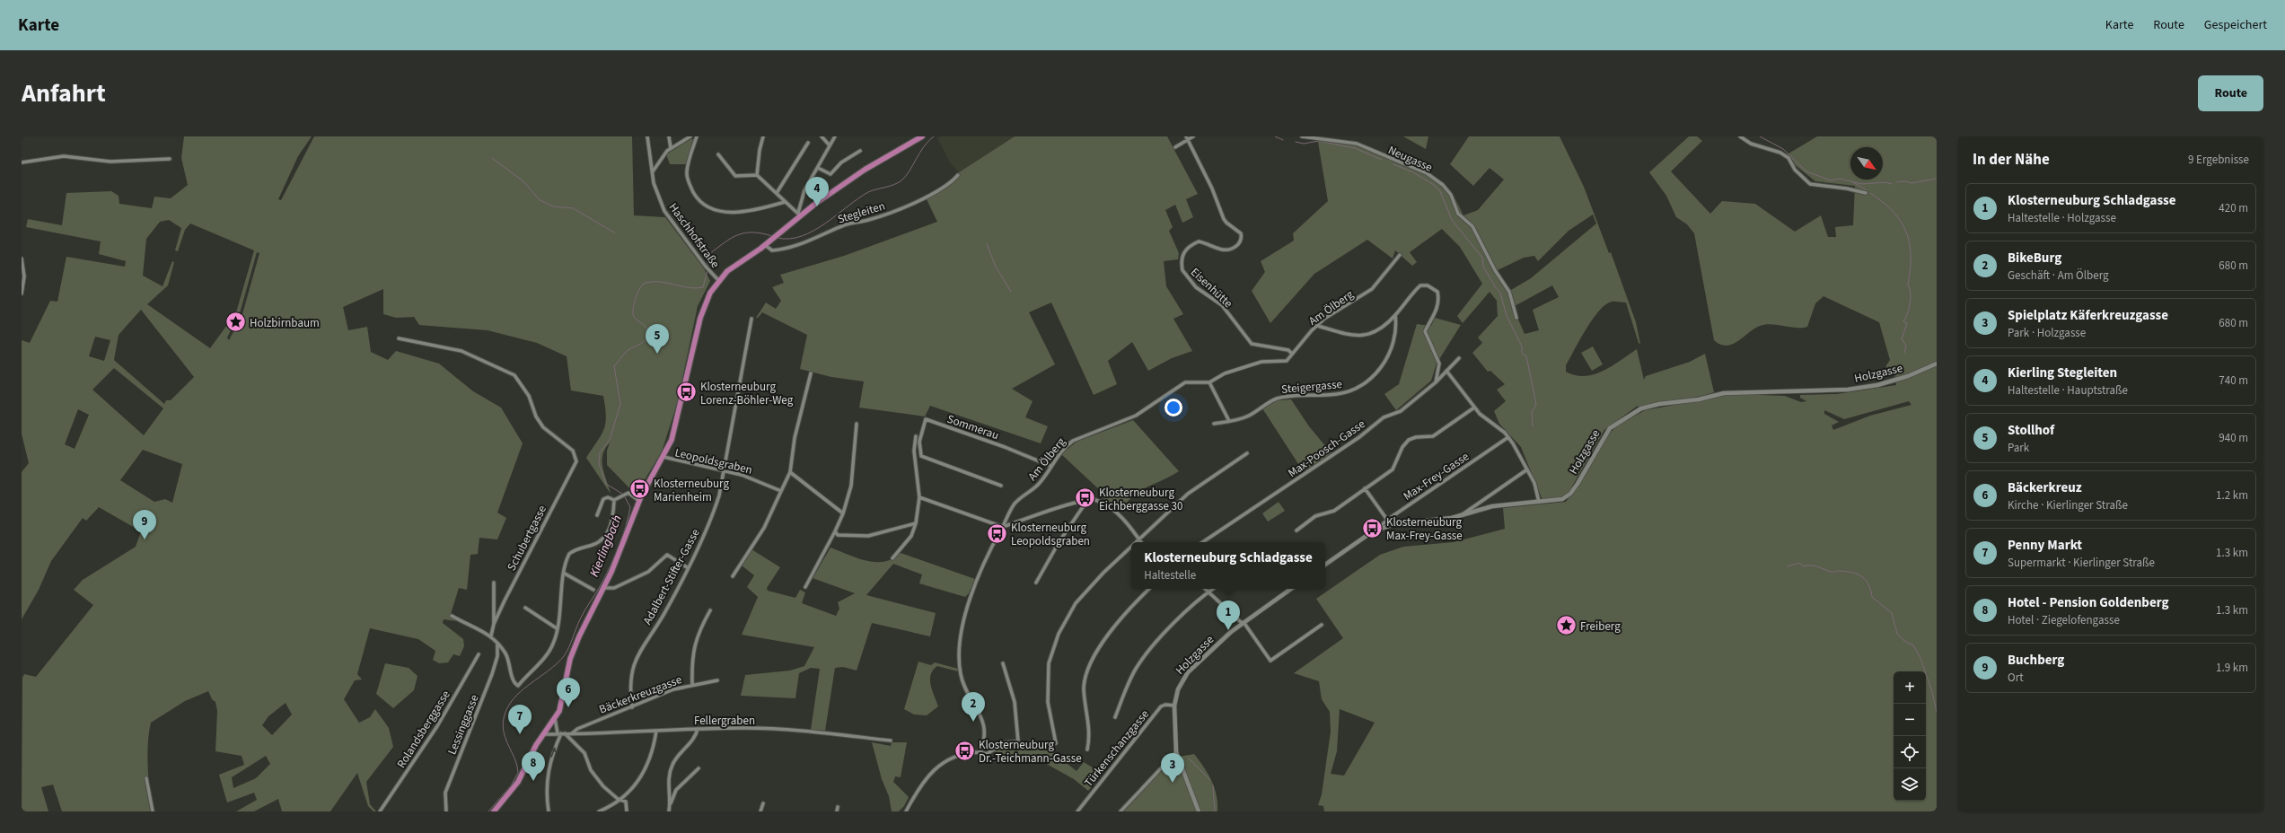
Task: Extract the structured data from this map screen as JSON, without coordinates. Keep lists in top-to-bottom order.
{
  "streets": {
    "street": [
      "Neugasse",
      "Stegleiten",
      "Haschhofstraße",
      "Eisenhütte",
      "Am Ölberg",
      "Holzgasse",
      "Steigergasse",
      "Sommerau",
      "Max-Poosch-Gasse",
      "Leopoldsgraben",
      "Max-Frey-Gasse",
      "Schubertgasse",
      "Adalbert-Stifter-Gasse",
      "Bäckerkreuzgasse",
      "Fellergraben",
      "Lessinggasse",
      "Rolandsberggasse",
      "Türkenschanzgasse"
    ]
  },
  "crossings": [
    ["Eisenhütte", "Am Ölberg"],
    ["Am Ölberg", "Sommerau"],
    ["Holzgasse", "Max-Frey-Gasse"],
    ["Holzgasse", "Türkenschanzgasse"],
    ["Leopoldsgraben", "Adalbert-Stifter-Gasse"],
    ["Adalbert-Stifter-Gasse", "Bäckerkreuzgasse"],
    ["Bäckerkreuzgasse", "Fellergraben"]
  ],
  "water": ["Kierlingbach"],
  "places": {
    "place": ["Holzbirnbaum", "Freiberg"],
    "bus stop": [
      "Klosterneuburg Lorenz-Böhler-Weg",
      "Klosterneuburg Marienheim",
      "Klosterneuburg Eichberggasse 30",
      "Klosterneuburg Max-Frey-Gasse",
      "Klosterneuburg Leopoldsgraben",
      "Klosterneuburg Dr.-Teichmann-Gasse"
    ]
  },
  "north": "bottom right",
  "page": {
    "header": "Karte",
    "nav": ["Karte", "Route", "Gespeichert"],
    "title": "Anfahrt",
    "buttons": "Route",
    "heading": ["In der Nähe", "9 Ergebnisse"],
    "pins": [
      "4",
      "5",
      "9",
      "1",
      "6",
      "2",
      "7",
      "8",
      "3"
    ],
    "list": [
      {
        "mark": "1",
        "name": "Klosterneuburg Schladgasse",
        "note": "Haltestelle · Holzgasse",
        "value": "420 m"
      },
      {
        "mark": "2",
        "name": "BikeBurg",
        "note": "Geschäft · Am Ölberg",
        "value": "680 m"
      },
      {
        "mark": "3",
        "name": "Spielplatz Käferkreuzgasse",
        "note": "Park · Holzgasse",
        "value": "680 m"
      },
      {
        "mark": "4",
        "name": "Kierling Stegleiten",
        "note": "Haltestelle · Hauptstraße",
        "value": "740 m"
      },
      {
        "mark": "5",
        "name": "Stollhof",
        "note": "Park",
        "value": "940 m"
      },
      {
        "mark": "6",
        "name": "Bäckerkreuz",
        "note": "Kirche · Kierlinger Straße",
        "value": "1.2 km"
      },
      {
        "mark": "7",
        "name": "Penny Markt",
        "note": "Supermarkt · Kierlinger Straße",
        "value": "1.3 km"
      },
      {
        "mark": "8",
        "name": "Hotel - Pension Goldenberg",
        "note": "Hotel · Ziegelofengasse",
        "value": "1.3 km"
      },
      {
        "mark": "9",
        "name": "Buchberg",
        "note": "Ort",
        "value": "1.9 km"
      }
    ],
    "popup": ["Klosterneuburg Schladgasse", "Haltestelle"],
    "map_buttons": ["+", "−"]
  }
}
